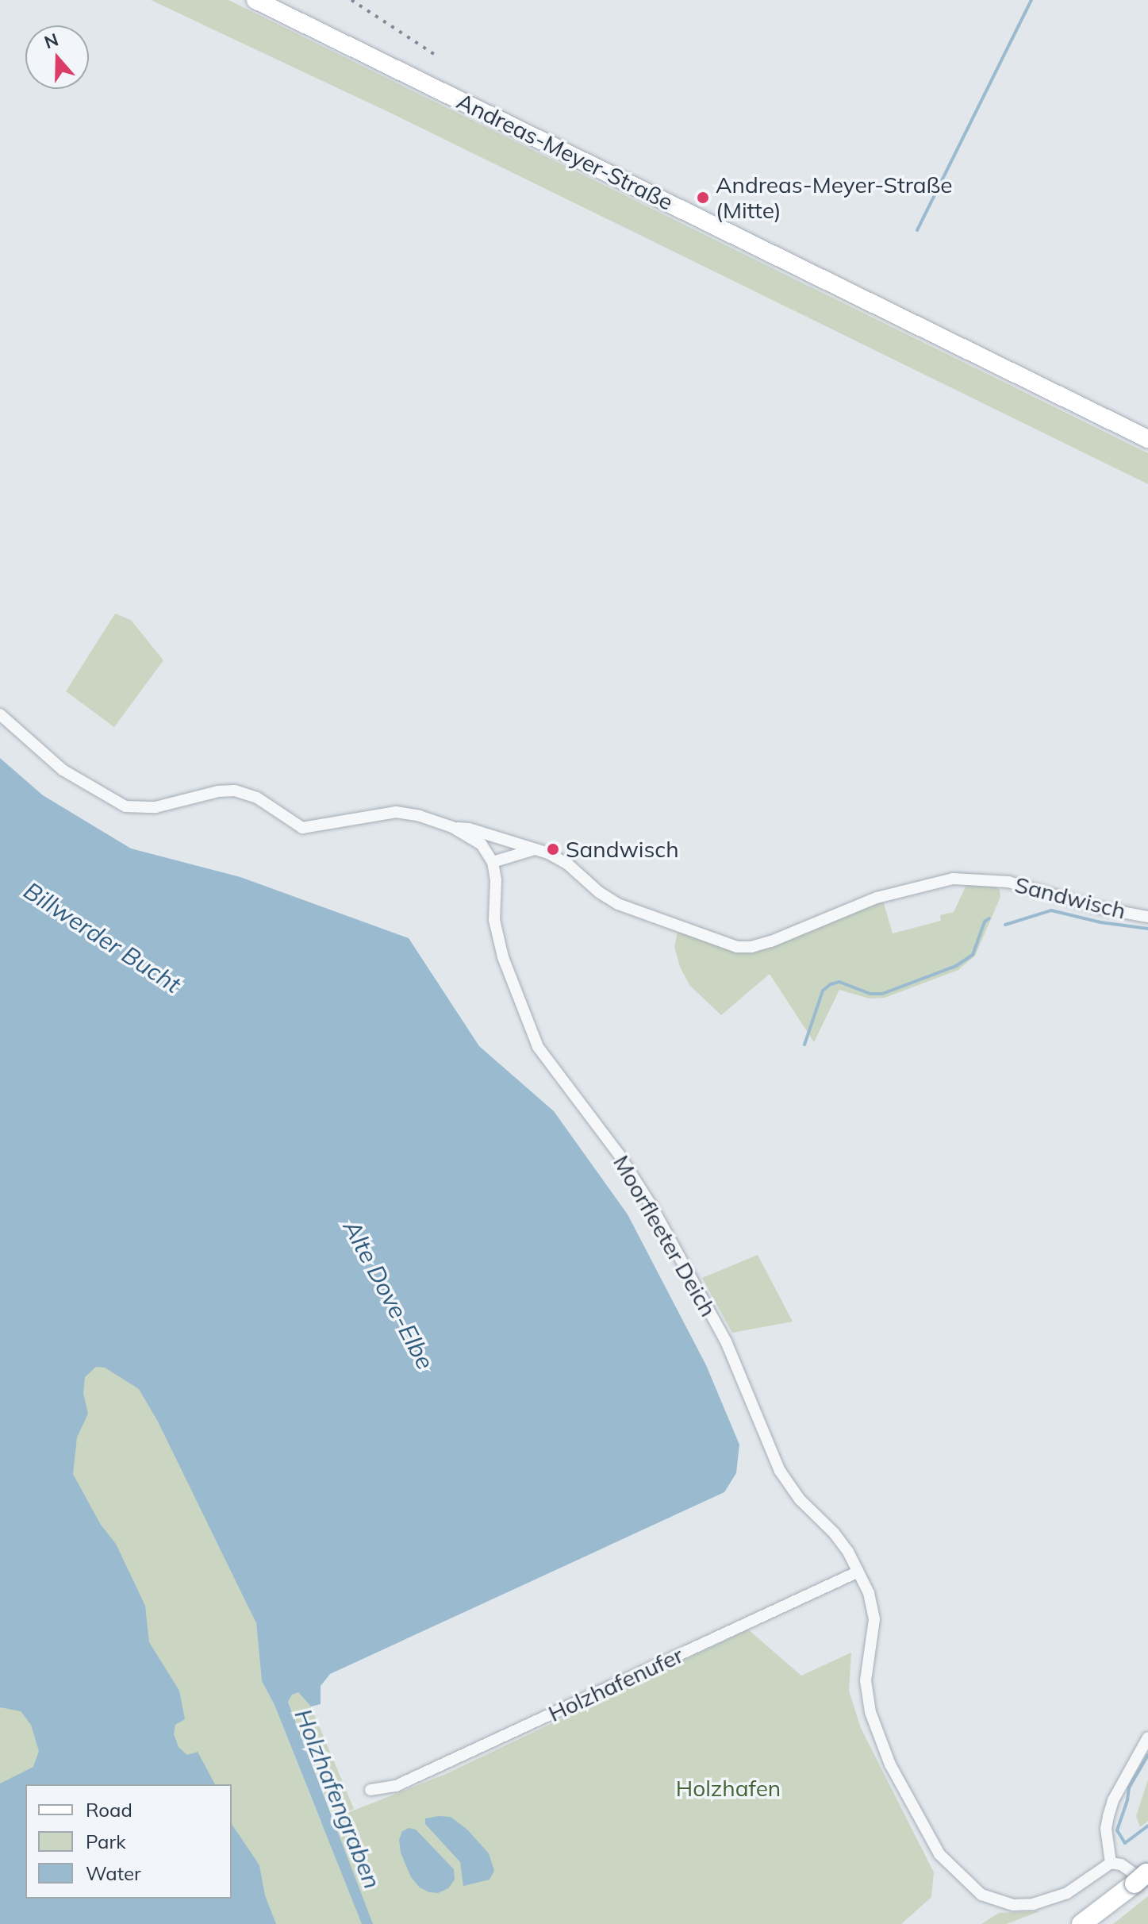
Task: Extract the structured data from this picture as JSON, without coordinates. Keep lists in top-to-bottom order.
{
  "streets": {
    "main road": ["Andreas-Meyer-Straße"],
    "street": ["Sandwisch", "Moorfleeter Deich", "Holzhafenufer"]
  },
  "crossings": [
    ["Moorfleeter Deich", "Holzhafenufer"]
  ],
  "water": ["Billwerder Bucht", "Alte Dove-Elbe", "Holzhafengraben"],
  "parks": ["Holzhafen"],
  "places": ["Andreas-Meyer-Straße (Mitte)", "Sandwisch"],
  "legend": ["Road", "Park", "Water"],
  "north": "top"
}
